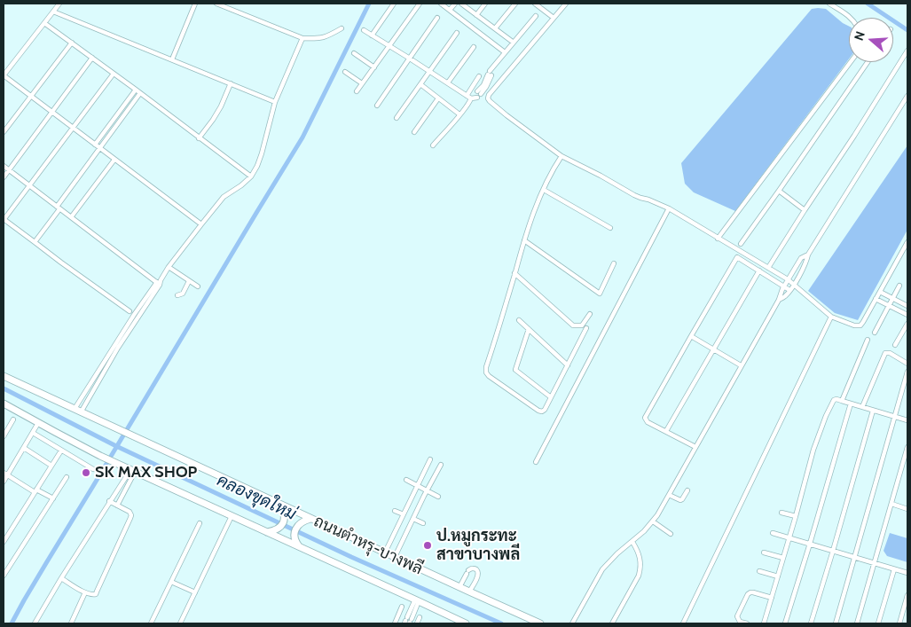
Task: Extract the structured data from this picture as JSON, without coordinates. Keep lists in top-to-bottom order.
{
  "streets": {
    "main road": ["ถนนตำหรุ-บางพลี"]
  },
  "water": ["คลองขุดใหม่"],
  "places": ["SK MAX SHOP", "ป.หมูกระทะ สาขาบางพลี"],
  "north": "left"
}
